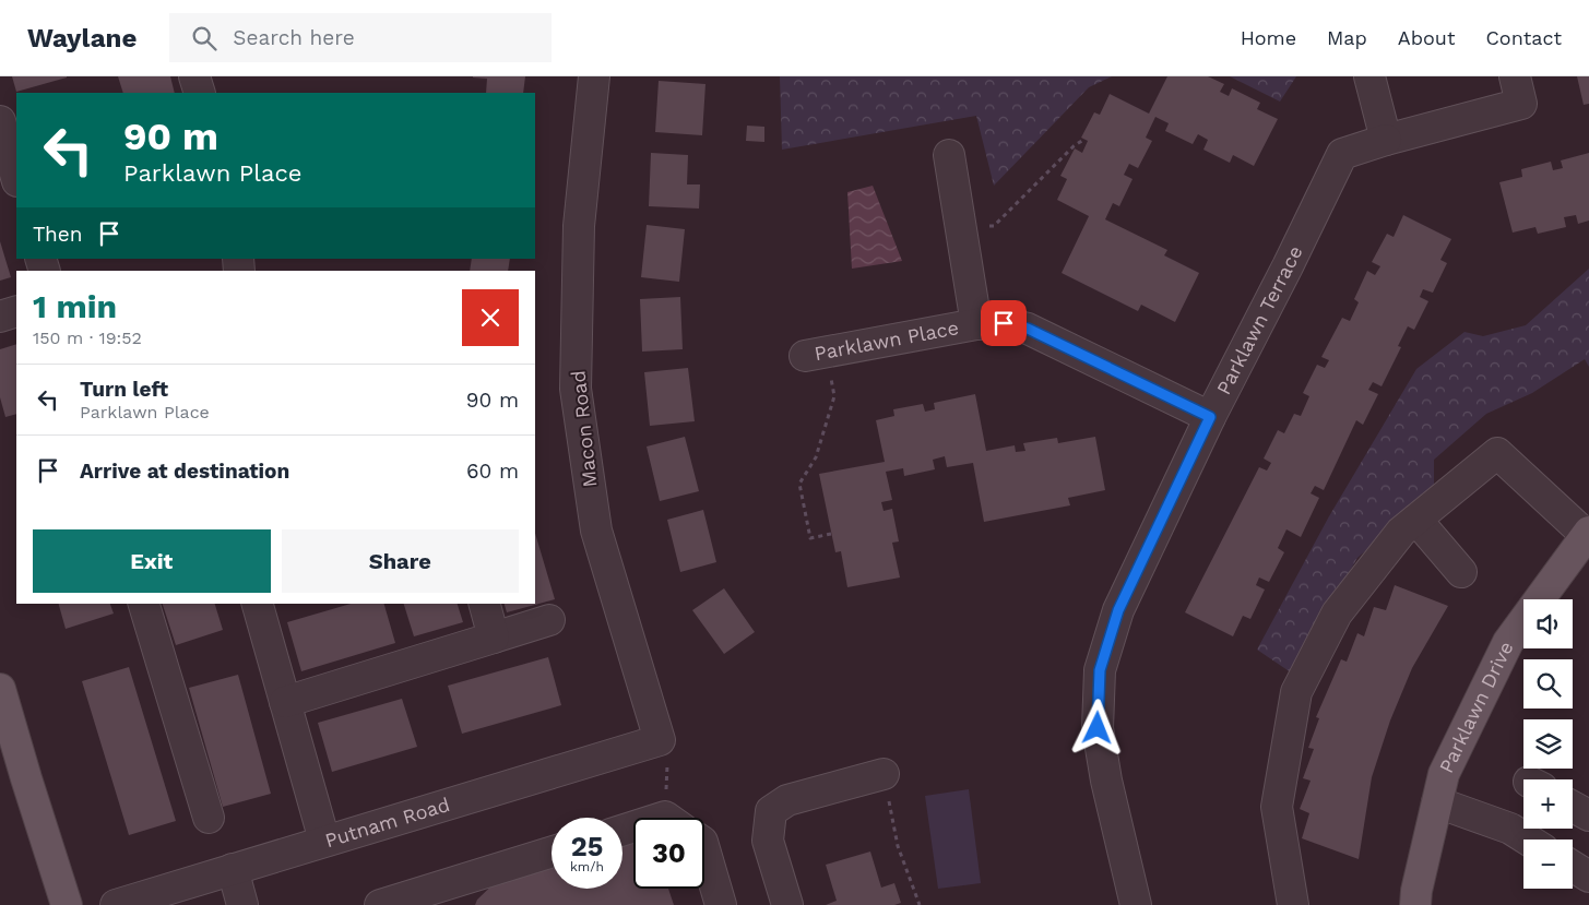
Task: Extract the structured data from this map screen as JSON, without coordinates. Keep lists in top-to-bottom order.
{
  "streets": {
    "main road": ["Parklawn Drive"],
    "street": [
      "Parklawn Terrace",
      "Parklawn Place",
      "Macon Road",
      "Putnam Road"
    ]
  },
  "crossings": [
    ["Parklawn Terrace", "Parklawn Place"],
    ["Macon Road", "Putnam Road"]
  ],
  "page": {
    "header": "Waylane",
    "search": "Search here",
    "nav": [
      "Home",
      "Map",
      "About",
      "Contact"
    ],
    "turn": ["90 m", "Parklawn Place"],
    "then": "Then",
    "heading": ["1 min", "150 m · 19:52"],
    "list": [
      {
        "name": "Turn left",
        "note": "Parklawn Place",
        "value": "90 m"
      },
      {
        "name": "Arrive at destination",
        "value": "60 m"
      }
    ],
    "buttons": ["Exit", "Share"],
    "map_buttons": ["+", "−"],
    "speed": "25 km/h",
    "limit": "30"
  }
}
